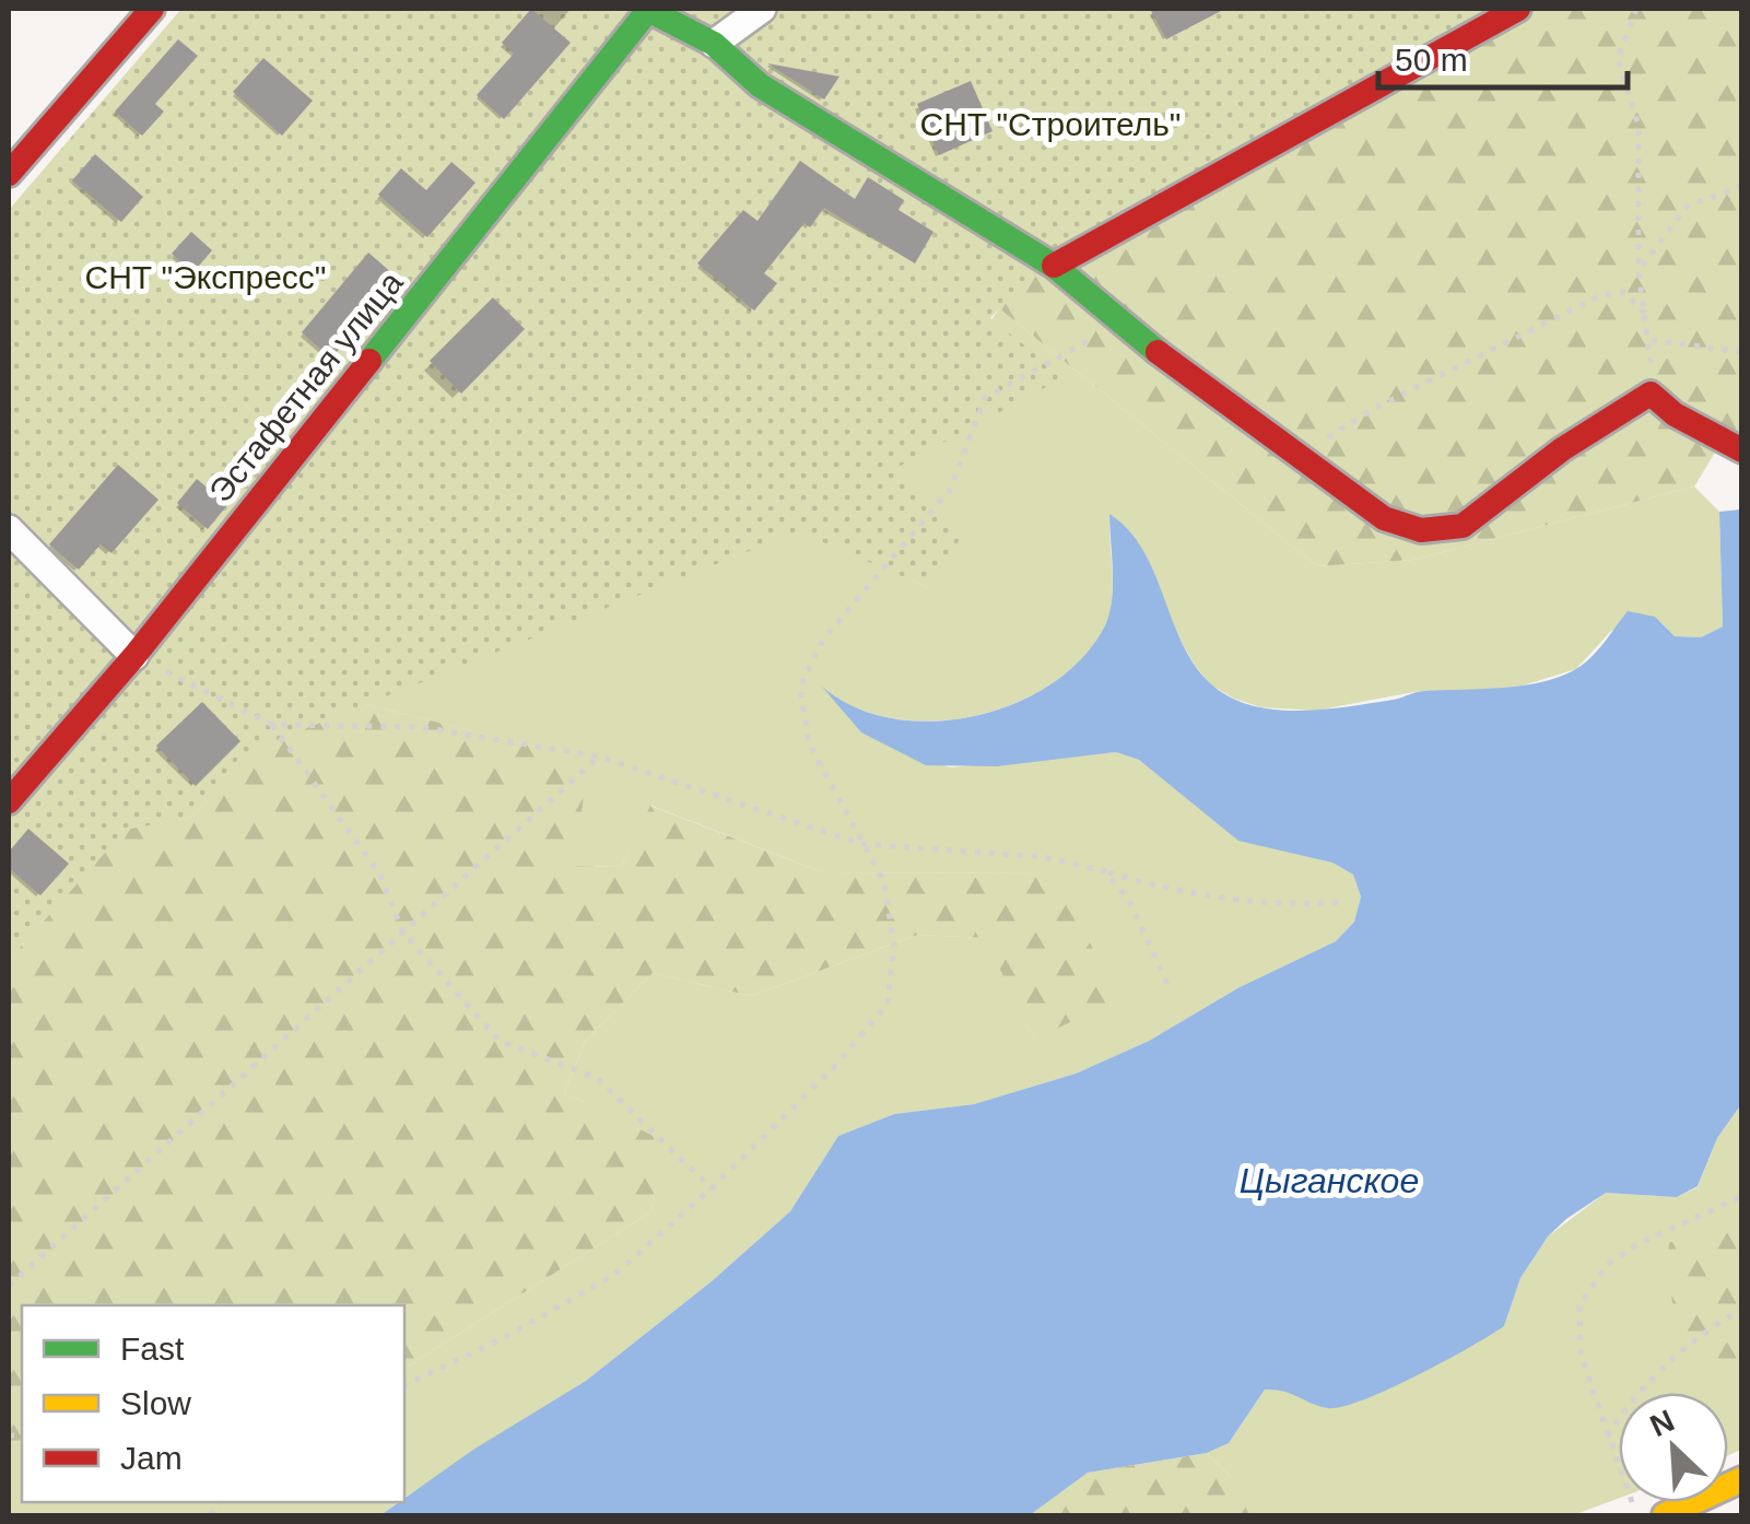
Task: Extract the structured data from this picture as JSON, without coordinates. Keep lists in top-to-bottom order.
{
  "streets": {
    "street": ["Эстафетная улица"]
  },
  "water": ["Цыганское"],
  "parks": ["СНТ \"Строитель\"", "СНТ \"Экспресс\""],
  "legend": ["Fast", "Slow", "Jam"],
  "scale_bar": "50 m",
  "north": "top left"
}
